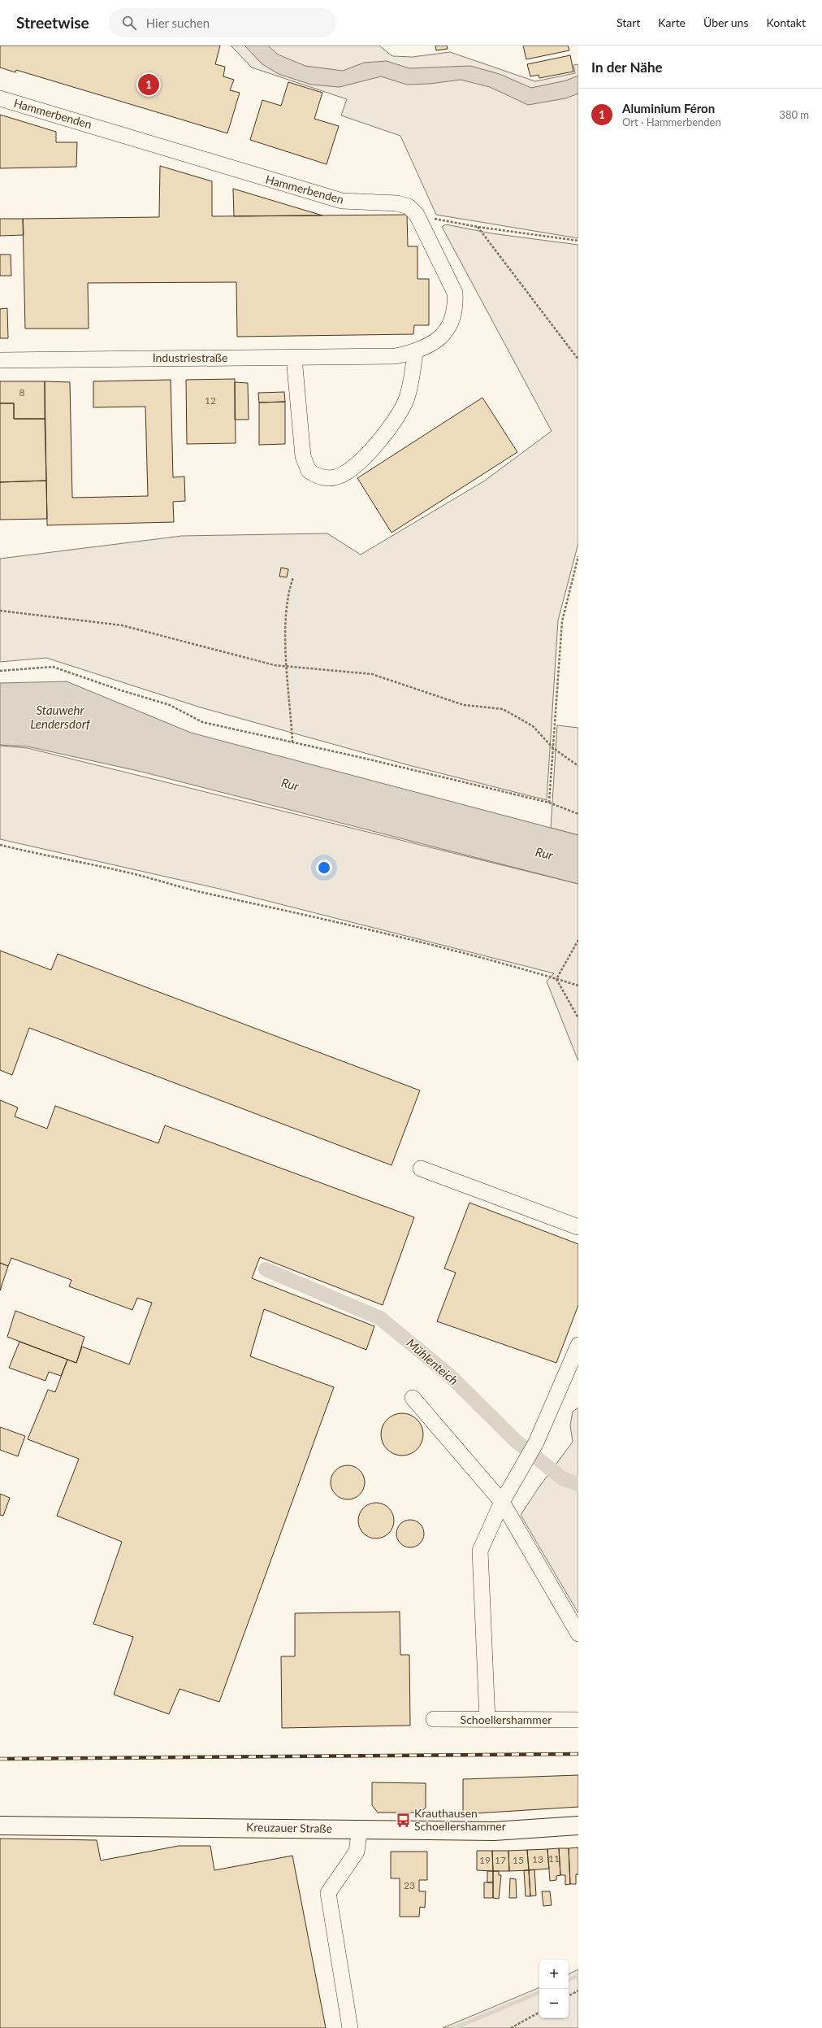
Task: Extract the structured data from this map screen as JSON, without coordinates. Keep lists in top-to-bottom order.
{
  "streets": {
    "main road": ["Kreuzauer Straße"],
    "street": ["Hammerbenden", "Industriestraße", "Schoellershammer"]
  },
  "crossings": [
    ["Hammerbenden", "Industriestraße"]
  ],
  "water": ["Stauwehr Lendersdorf", "Rur", "Mühlenteich"],
  "places": {
    "bus stop": ["Krauthausen Schoellershammer"]
  },
  "house_numbers": [
    "8",
    "12",
    "11",
    "13",
    "19",
    "17",
    "15",
    "23"
  ],
  "page": {
    "header": "Streetwise",
    "search": "Hier suchen",
    "nav": [
      "Start",
      "Karte",
      "Über uns",
      "Kontakt"
    ],
    "heading": "In der Nähe",
    "pins": "1",
    "list": [
      {
        "mark": "1",
        "name": "Aluminium Féron",
        "note": "Ort · Hammerbenden",
        "value": "380 m"
      }
    ],
    "map_buttons": ["+", "−"]
  }
}
